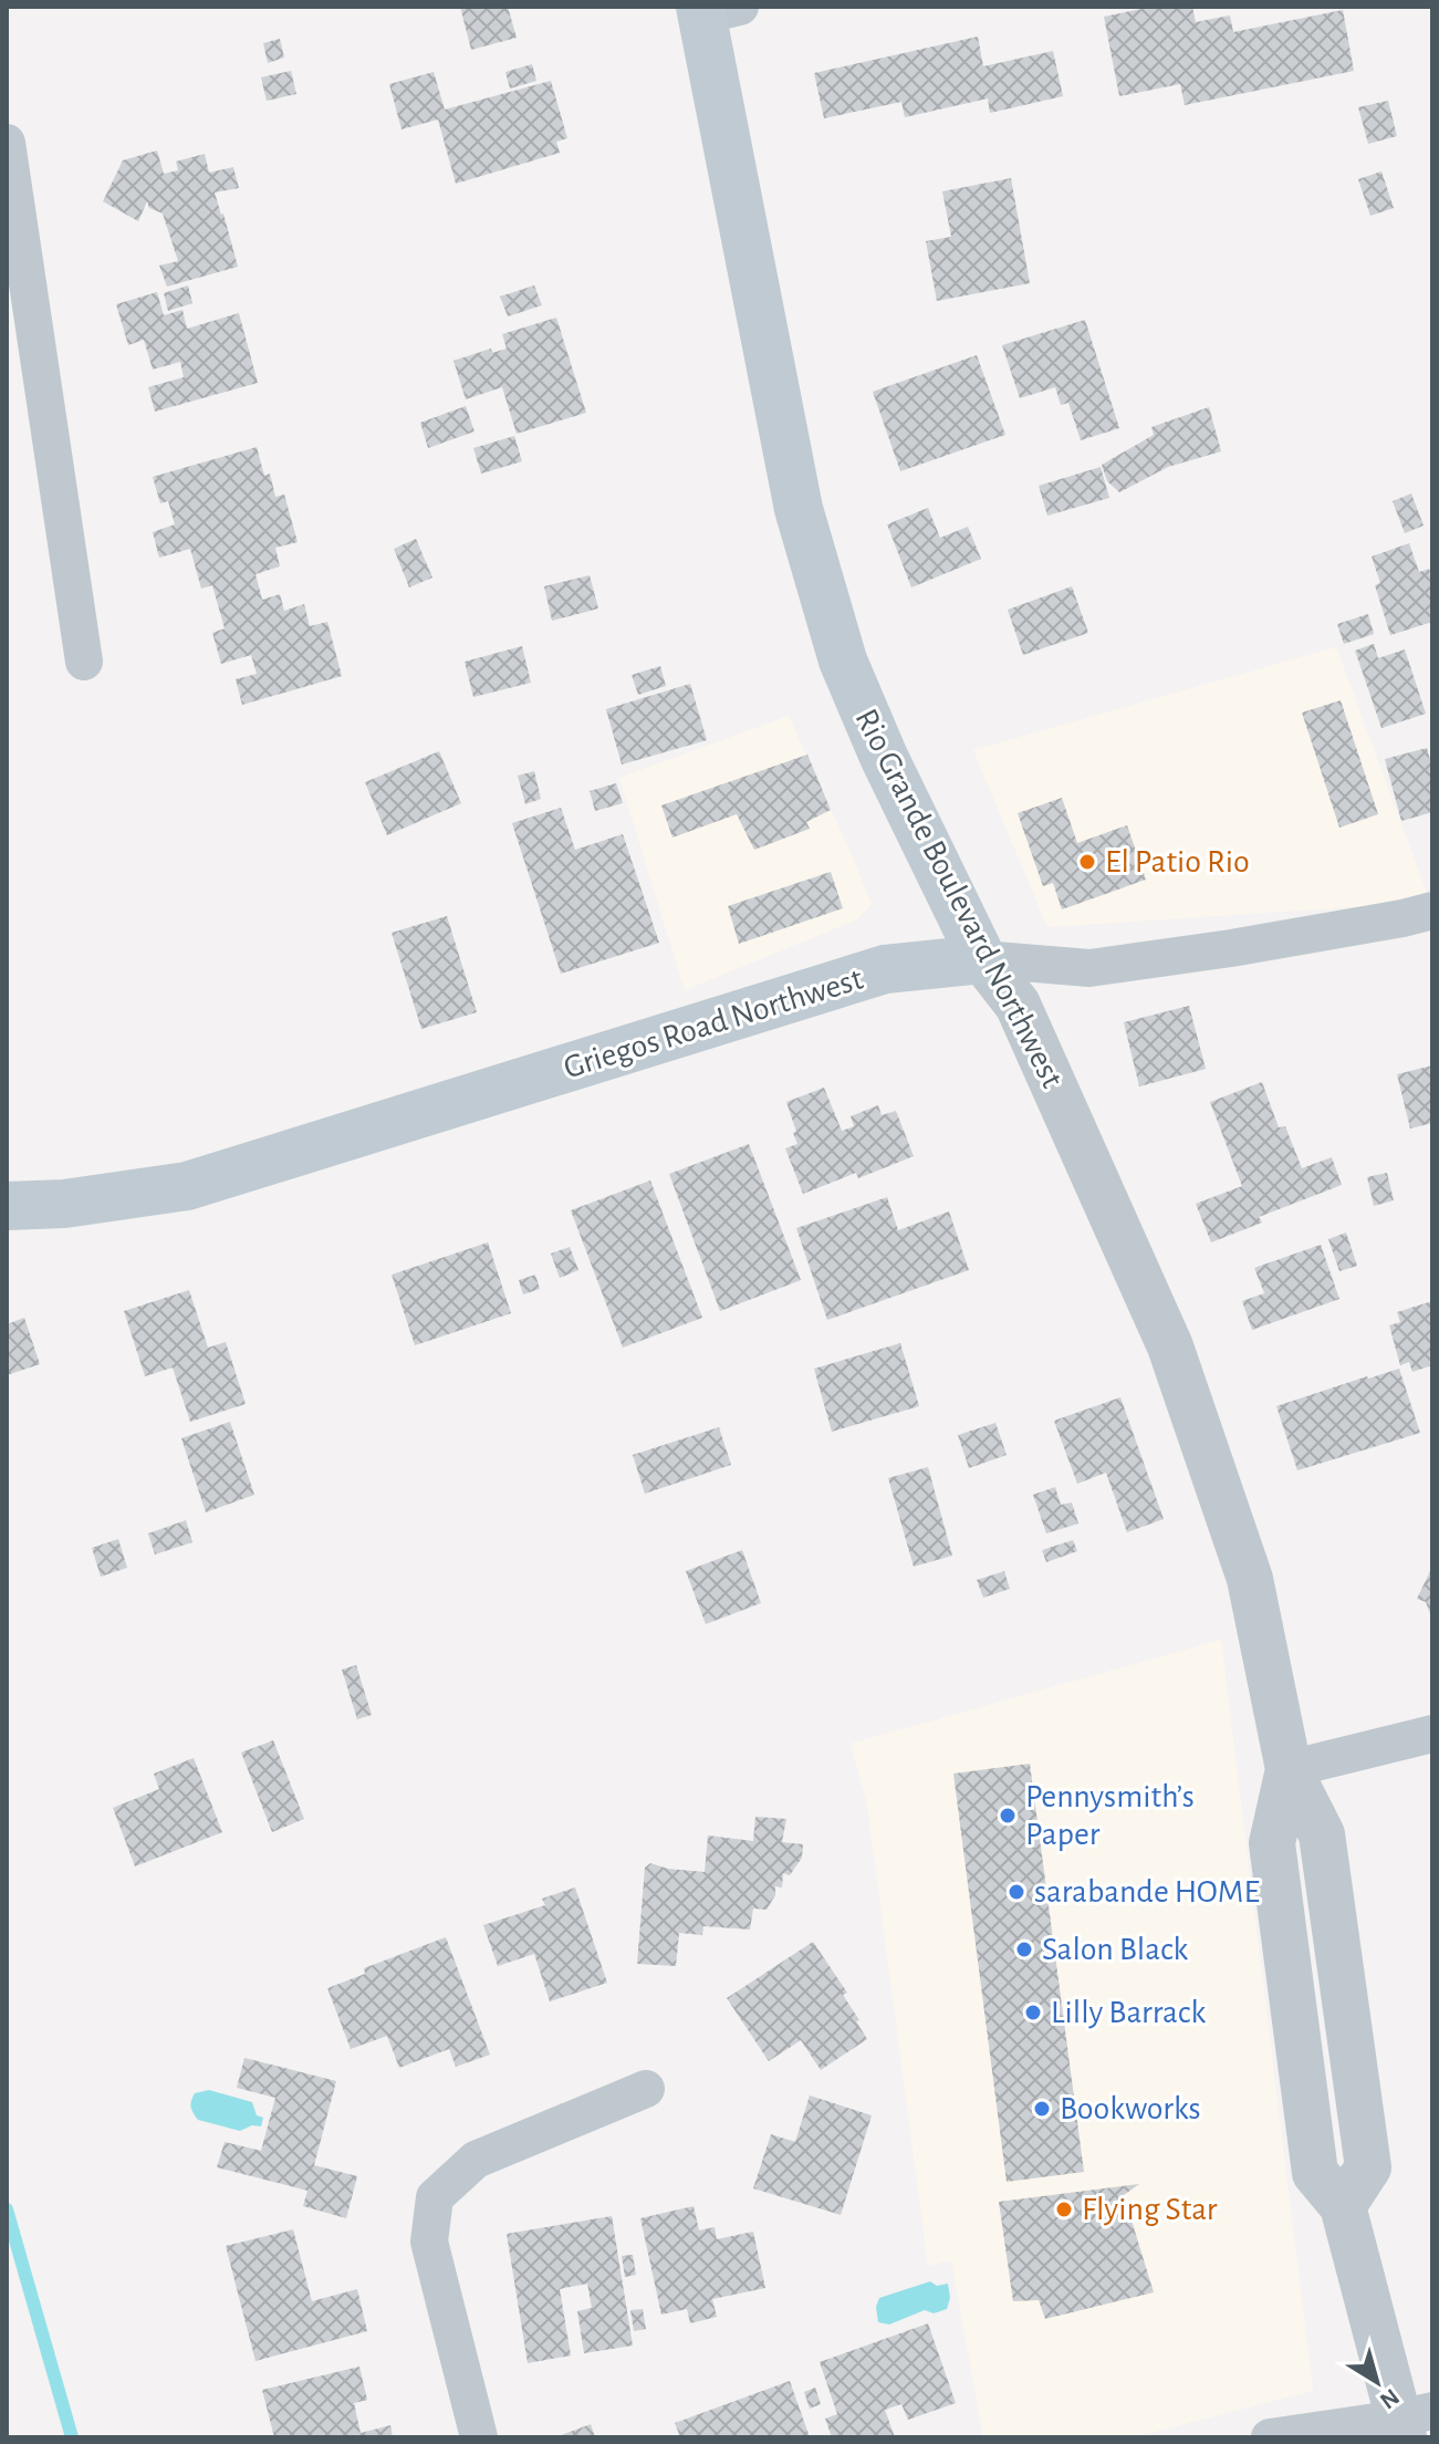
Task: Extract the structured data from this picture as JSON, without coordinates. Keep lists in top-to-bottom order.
{
  "streets": {
    "main road": ["Rio Grande Boulevard Northwest", "Griegos Road Northwest"]
  },
  "crossings": [
    ["Rio Grande Boulevard Northwest", "Griegos Road Northwest"]
  ],
  "places": [
    "El Patio Rio",
    "Pennysmith’s Paper",
    "sarabande HOME",
    "Salon Black",
    "Lilly Barrack",
    "Bookworks",
    "Flying Star"
  ],
  "north": "bottom right"
}
